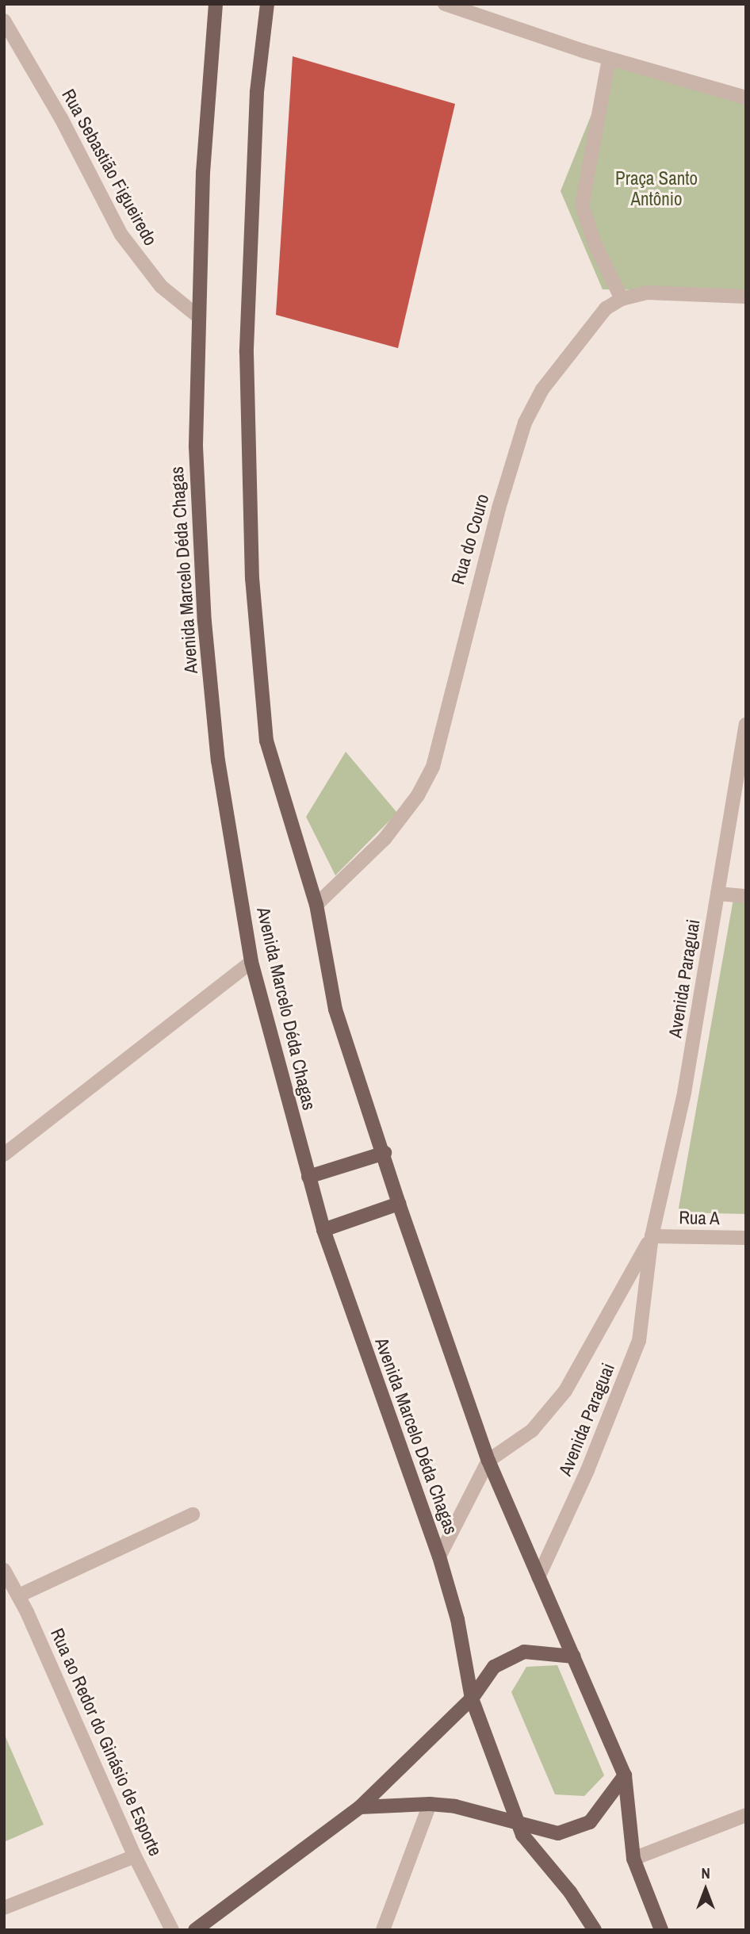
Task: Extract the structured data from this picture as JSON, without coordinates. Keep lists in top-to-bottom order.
{
  "streets": {
    "main road": ["Avenida Marcelo Déda Chagas"],
    "street": [
      "Rua Sebastião Figueiredo",
      "Rua do Couro",
      "Avenida Paraguai",
      "Rua A",
      "Rua ao Redor do Ginásio de Esporte"
    ]
  },
  "crossings": [
    ["Rua Sebastião Figueiredo", "Avenida Marcelo Déda Chagas"],
    ["Avenida Paraguai", "Rua A"]
  ],
  "parks": ["Praça Santo Antônio"],
  "north": "top"
}
